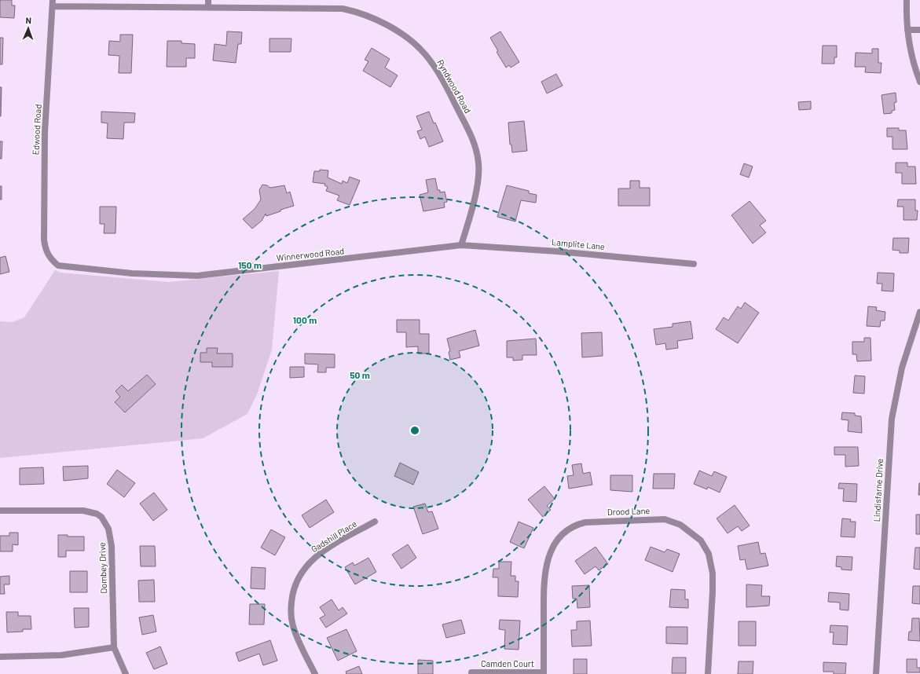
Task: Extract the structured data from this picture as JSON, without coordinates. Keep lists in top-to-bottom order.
{
  "streets": {
    "street": [
      "Ryndwood Road",
      "Edwood Road",
      "Lamplite Lane",
      "Winnerwood Road",
      "Lindisfarne Drive",
      "Drood Lane",
      "Gadshill Place",
      "Dombey Drive",
      "Camden Court"
    ]
  },
  "crossings": [
    ["Ryndwood Road", "Edwood Road"],
    ["Ryndwood Road", "Lamplite Lane"],
    ["Ryndwood Road", "Winnerwood Road"],
    ["Edwood Road", "Winnerwood Road"],
    ["Lamplite Lane", "Winnerwood Road"],
    ["Drood Lane", "Camden Court"]
  ],
  "north": "top",
  "rings": ["150 m", "100 m", "50 m"]
}
